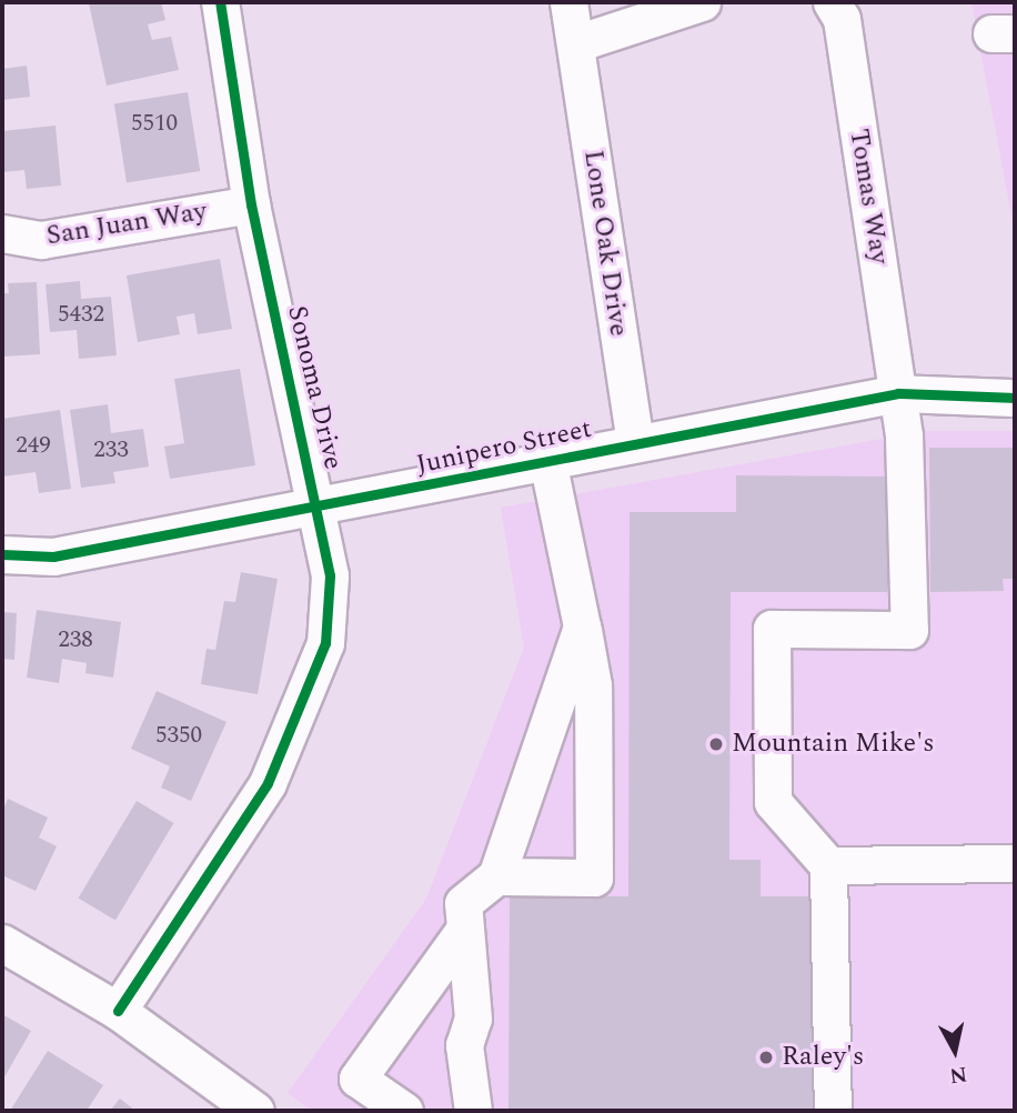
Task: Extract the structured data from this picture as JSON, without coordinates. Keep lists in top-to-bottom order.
{
  "streets": {
    "street": [
      "Tomas Way",
      "San Juan Way",
      "Lone Oak Drive",
      "Sonoma Drive",
      "Junipero Street"
    ]
  },
  "crossings": [
    ["Tomas Way", "Junipero Street"],
    ["San Juan Way", "Sonoma Drive"],
    ["Lone Oak Drive", "Junipero Street"],
    ["Sonoma Drive", "Junipero Street"]
  ],
  "places": ["Mountain Mike's", "Raley's"],
  "house_numbers": [
    "5510",
    "5432",
    "249",
    "233",
    "238",
    "5350"
  ],
  "north": "bottom"
}
